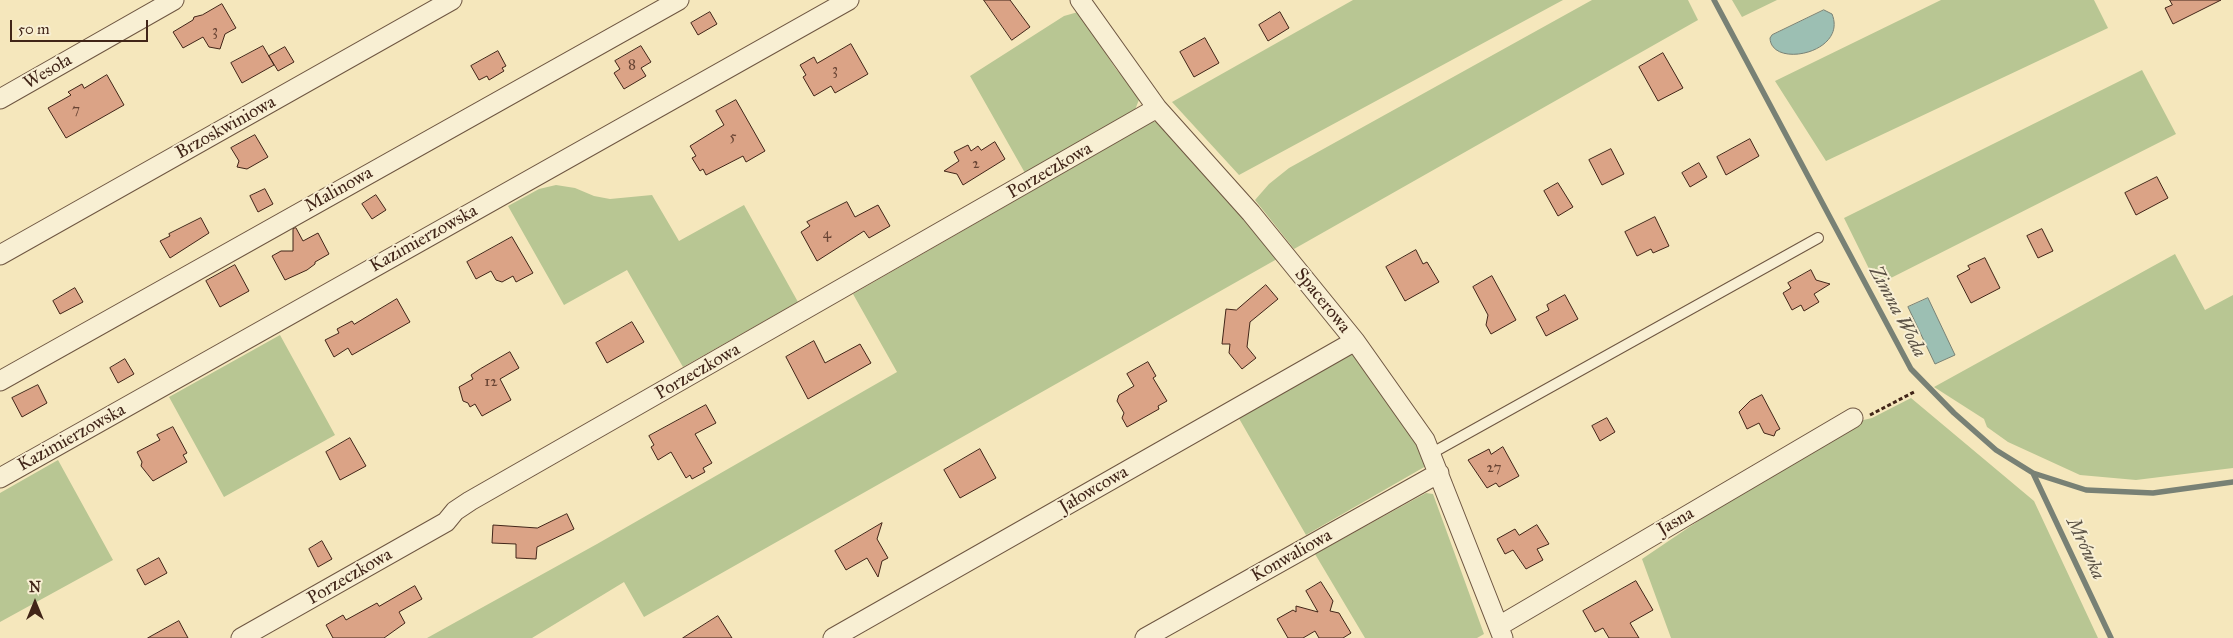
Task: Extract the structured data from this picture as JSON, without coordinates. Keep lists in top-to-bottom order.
{
  "streets": {
    "street": [
      "Wesoła",
      "Brzoskwiniowa",
      "Porzeczkowa",
      "Malinowa",
      "Kazimierzowska",
      "Spacerowa",
      "Jałowcowa",
      "Jasna",
      "Konwaliowa"
    ]
  },
  "crossings": [
    ["Porzeczkowa", "Spacerowa"],
    ["Spacerowa", "Jałowcowa"],
    ["Spacerowa", "Jasna"],
    ["Spacerowa", "Konwaliowa"]
  ],
  "water": ["Zimna Woda", "Mrówka"],
  "house_numbers": [
    "3",
    "8",
    "3",
    "7",
    "5",
    "2",
    "4",
    "12",
    "27"
  ],
  "scale_bar": "50 m",
  "north": "top"
}
